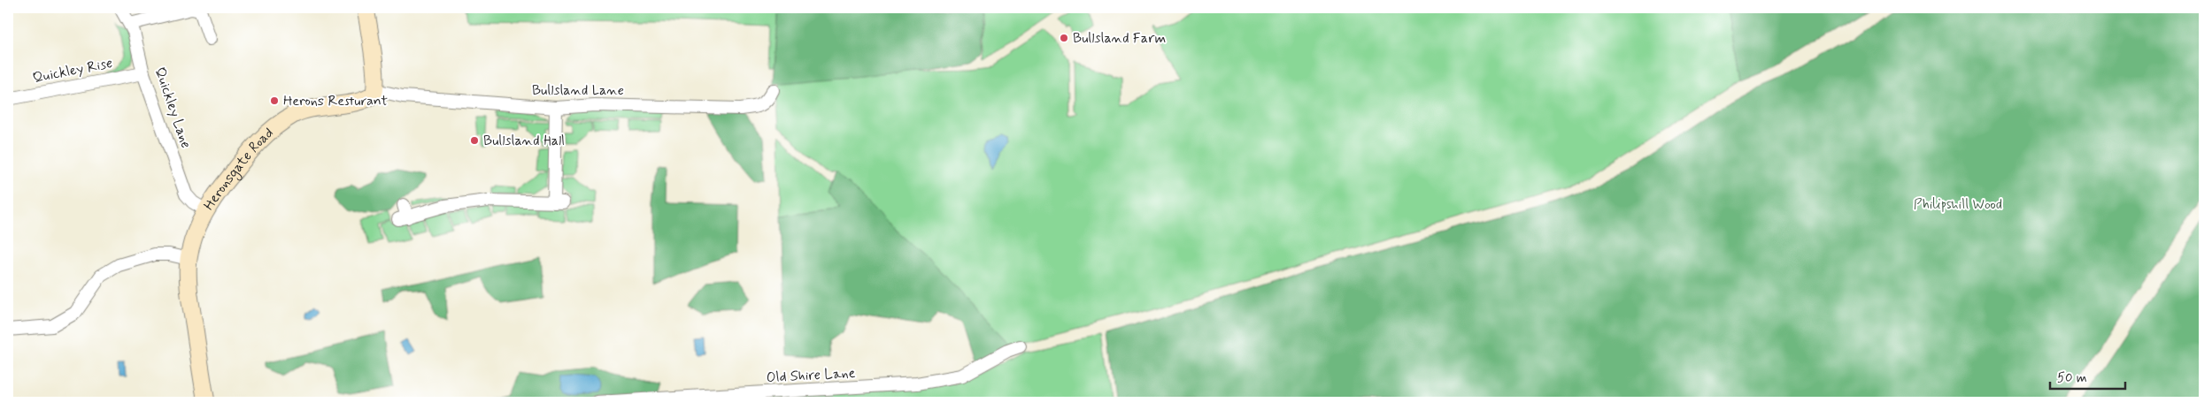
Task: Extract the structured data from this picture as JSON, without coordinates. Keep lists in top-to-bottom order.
{
  "streets": {
    "street": [
      "Quickley Rise",
      "Bullsland Lane",
      "Quickley Lane",
      "Heronsgate Road",
      "Old Shire Lane"
    ]
  },
  "crossings": [
    ["Quickley Rise", "Quickley Lane"],
    ["Bullsland Lane", "Heronsgate Road"],
    ["Quickley Lane", "Heronsgate Road"]
  ],
  "parks": ["Philipshill Wood"],
  "places": ["Bullsland Farm", "Herons Resturant", "Bullsland Hall"],
  "scale_bar": "50 m"
}
